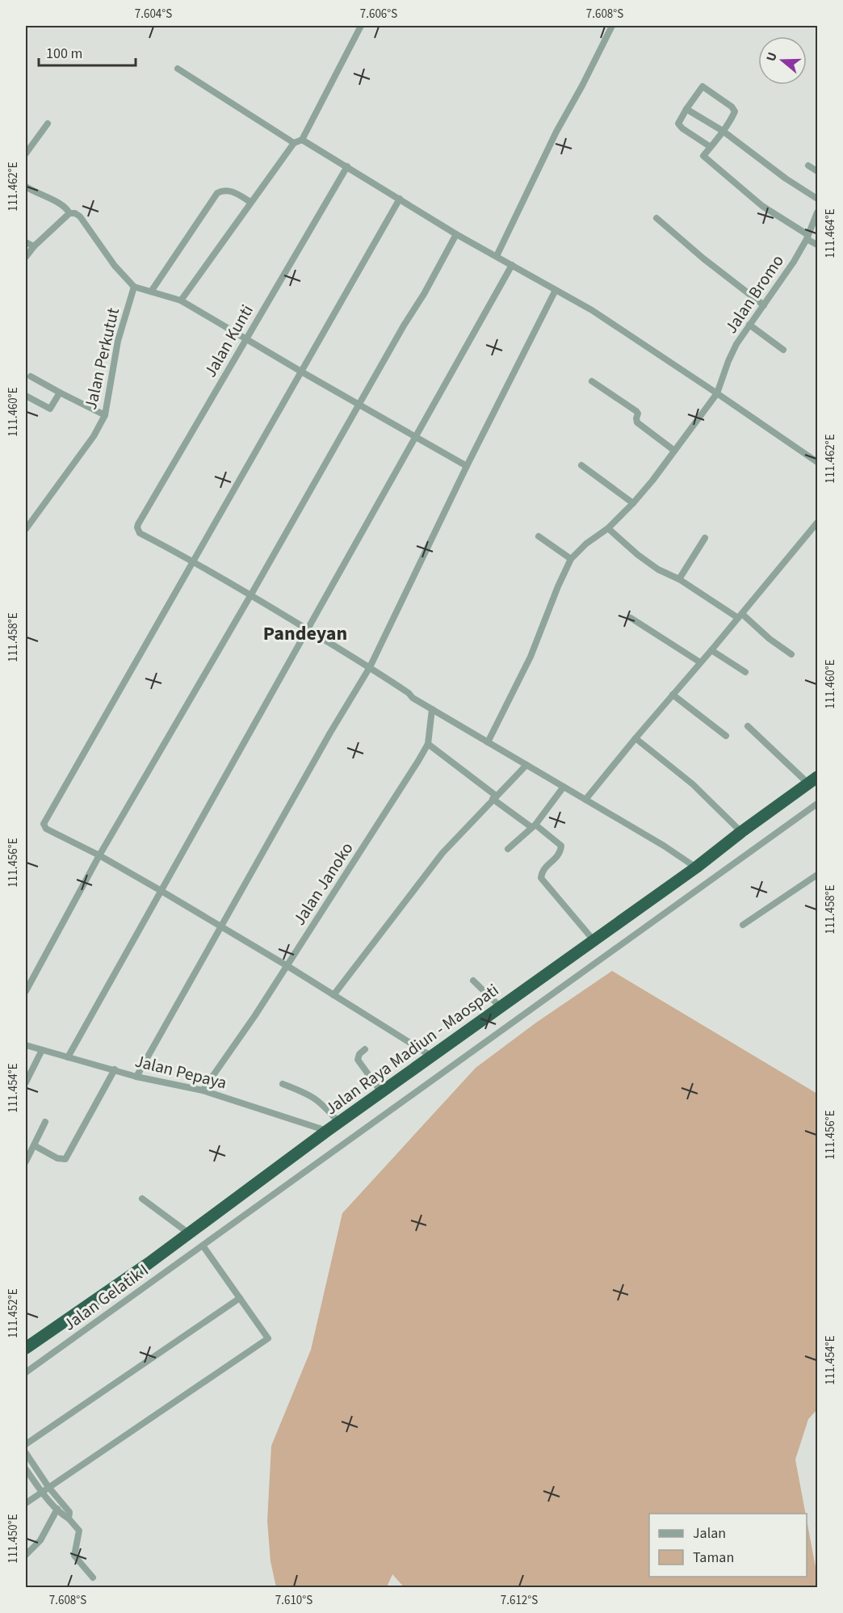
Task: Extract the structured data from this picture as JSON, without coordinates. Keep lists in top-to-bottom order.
{
  "streets": {
    "highway": ["Jalan Raya Madiun - Maospati"],
    "street": [
      "Jalan Bromo",
      "Jalan Kunti",
      "Jalan Perkutut",
      "Jalan Janoko",
      "Jalan Pepaya",
      "Jalan Gelatik I"
    ]
  },
  "crossings": [
    ["Jalan Janoko", "Jalan Pepaya"],
    ["Jalan Raya Madiun - Maospati", "Jalan Pepaya"]
  ],
  "districts": ["Pandeyan"],
  "legend": ["Jalan", "Taman"],
  "scale_bar": "100 m",
  "north": "left",
  "coordinates": [
    "7.604°S",
    "7.606°S",
    "7.608°S",
    "111.462°E",
    "111.464°E",
    "111.460°E",
    "111.458°E",
    "111.456°E",
    "111.454°E",
    "111.452°E",
    "111.450°E",
    "7.610°S",
    "7.612°S"
  ]
}
